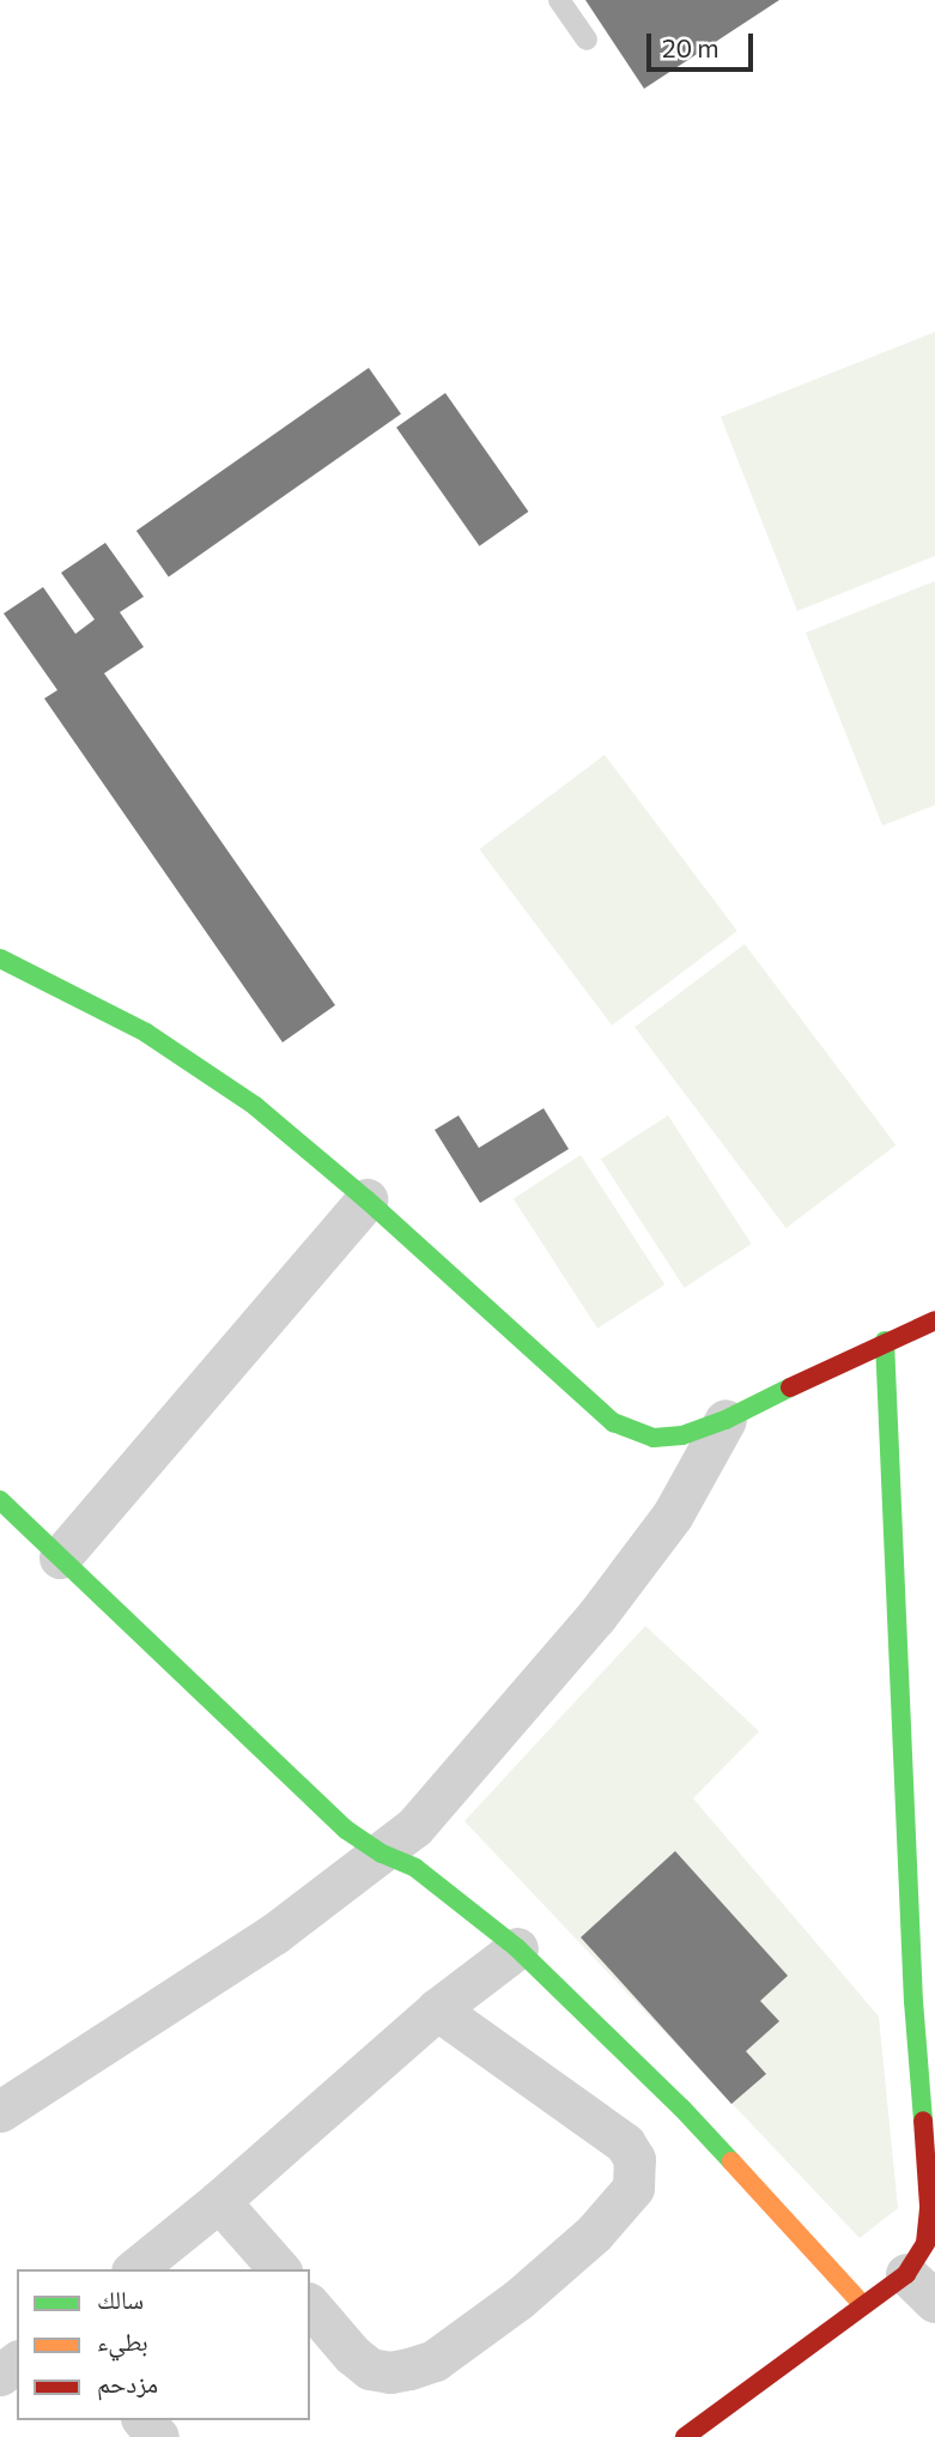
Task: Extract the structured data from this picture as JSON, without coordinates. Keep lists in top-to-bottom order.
{
  "legend": ["سالك", "بطيء", "مزدحم"],
  "scale_bar": "20 m"
}
